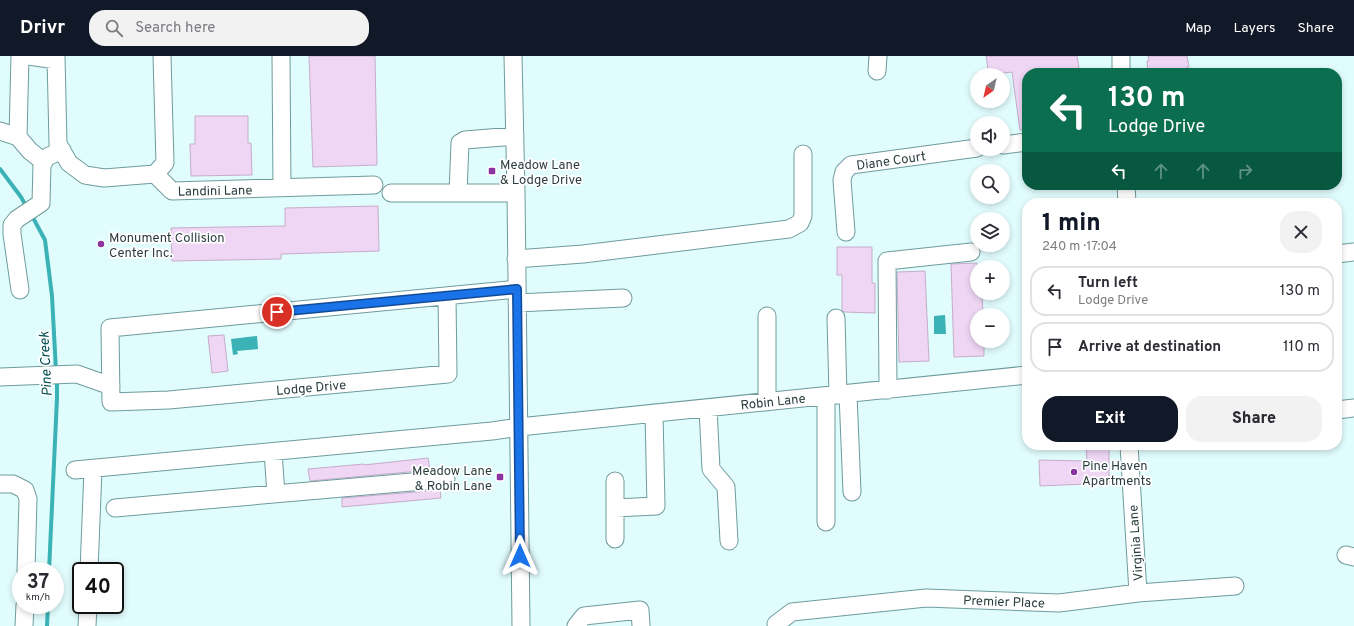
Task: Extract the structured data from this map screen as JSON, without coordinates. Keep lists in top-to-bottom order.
{
  "streets": {
    "street": [
      "Diane Court",
      "Landini Lane",
      "Lodge Drive",
      "Robin Lane",
      "Virginia Lane",
      "Premier Place"
    ]
  },
  "crossings": [
    ["Virginia Lane", "Premier Place"]
  ],
  "water": ["Pine Creek"],
  "places": {
    "transit": ["Meadow Lane & Lodge Drive", "Meadow Lane & Robin Lane"],
    "other": ["Monument Collision Center Inc.", "Pine Haven Apartments"]
  },
  "north": "bottom left",
  "page": {
    "header": "Drivr",
    "search": "Search here",
    "nav": ["Map", "Layers", "Share"],
    "map_buttons": ["+", "−"],
    "turn": ["130 m", "Lodge Drive"],
    "heading": ["1 min", "240 m · 17:04"],
    "list": [
      {
        "name": "Turn left",
        "note": "Lodge Drive",
        "value": "130 m"
      },
      {
        "name": "Arrive at destination",
        "value": "110 m"
      }
    ],
    "buttons": ["Exit", "Share"],
    "speed": "37 km/h",
    "limit": "40"
  }
}
